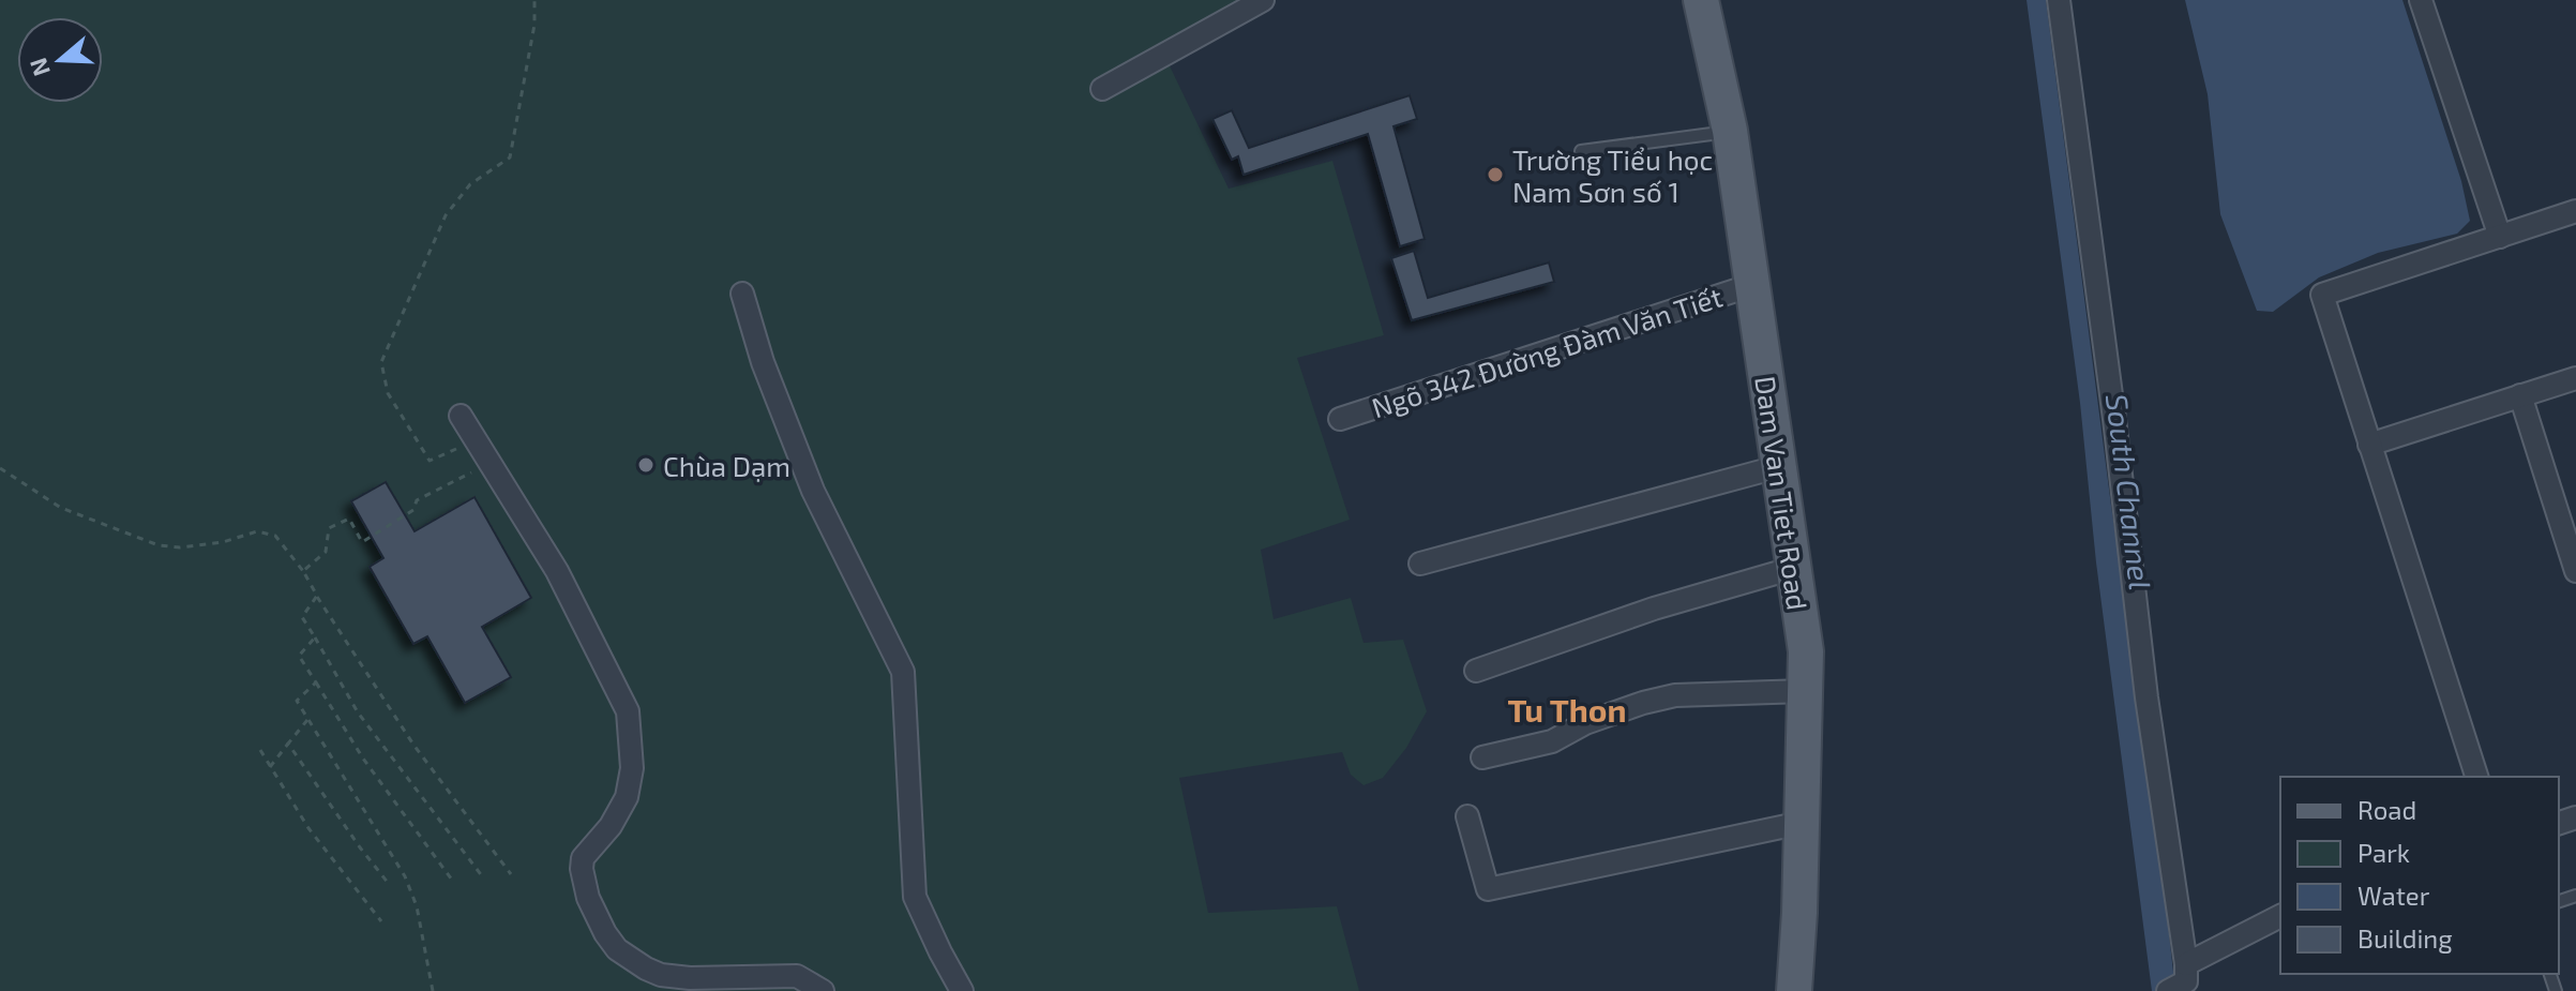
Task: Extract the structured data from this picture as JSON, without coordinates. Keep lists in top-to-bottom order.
{
  "streets": {
    "main road": ["Dam Van Tiet Road"],
    "street": ["Ngõ 342 Đường Đàm Văn Tiết"]
  },
  "crossings": [
    ["Ngõ 342 Đường Đàm Văn Tiết", "Dam Van Tiet Road"]
  ],
  "districts": ["Tu Thon"],
  "water": ["South Channel"],
  "places": ["Trường Tiểu học Nam Sơn số 1", "Chùa Dạm"],
  "legend": [
    "Road",
    "Park",
    "Water",
    "Building"
  ],
  "north": "left"
}
